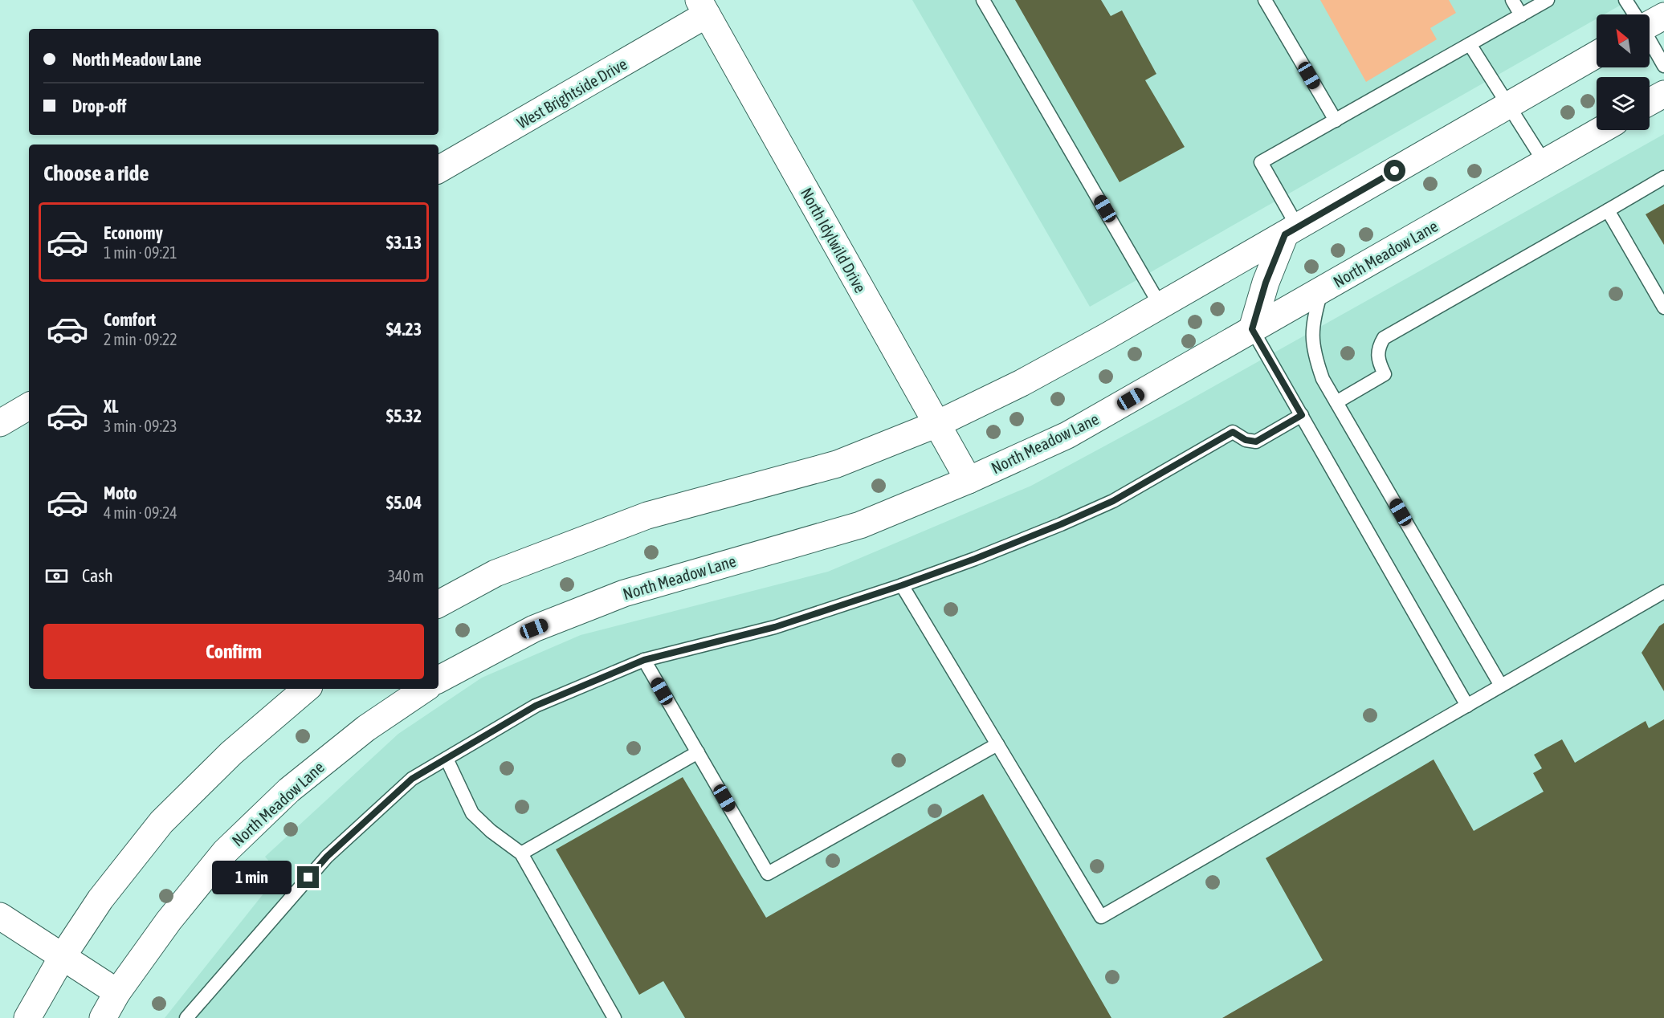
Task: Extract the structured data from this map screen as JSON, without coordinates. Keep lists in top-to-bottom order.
{
  "streets": {
    "street": ["West Brightside Drive", "North Idylwild Drive", "North Meadow Lane"]
  },
  "crossings": [
    ["West Brightside Drive", "North Idylwild Drive"],
    ["North Idylwild Drive", "North Meadow Lane"]
  ],
  "north": "top left",
  "page": {
    "banner": ["North Meadow Lane", "Drop-off"],
    "heading": "Choose a ride",
    "list": [
      {
        "name": "Economy",
        "note": "1 min · 09:21",
        "value": "$3.13"
      },
      {
        "name": "Comfort",
        "note": "2 min · 09:22",
        "value": "$4.23"
      },
      {
        "name": "XL",
        "note": "3 min · 09:23",
        "value": "$5.32"
      },
      {
        "name": "Moto",
        "note": "4 min · 09:24",
        "value": "$5.04"
      }
    ],
    "pay": ["Cash", "340 m"],
    "buttons": "Confirm",
    "bubble": "1 min"
  }
}
